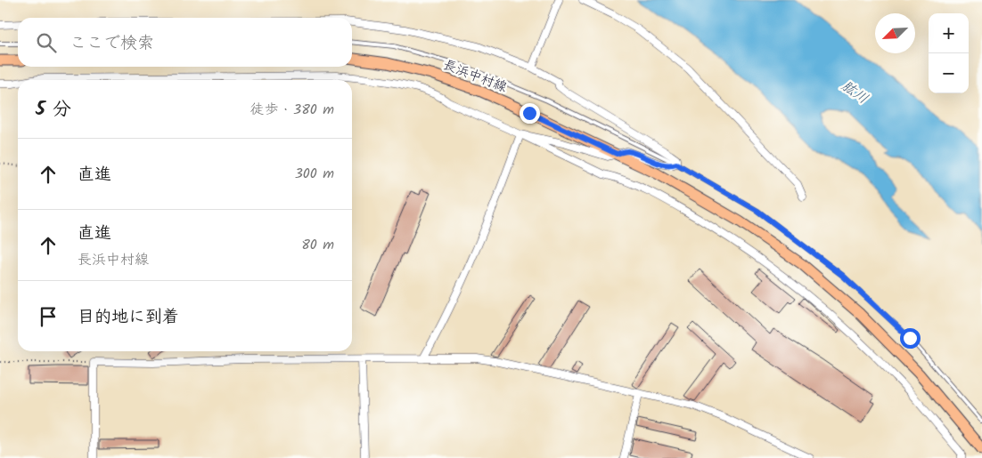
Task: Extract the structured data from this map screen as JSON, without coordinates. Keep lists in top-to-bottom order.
{
  "streets": {
    "main road": ["長浜中村線"]
  },
  "water": ["肱川"],
  "north": "bottom left",
  "page": {
    "map_buttons": ["+", "−"],
    "search": "ここで検索",
    "heading": ["5 分", "徒歩 · 380 m"],
    "list": [
      ["直進", "300 m"],
      ["直進", "長浜中村線", "80 m"],
      "目的地に到着"
    ]
  }
}
